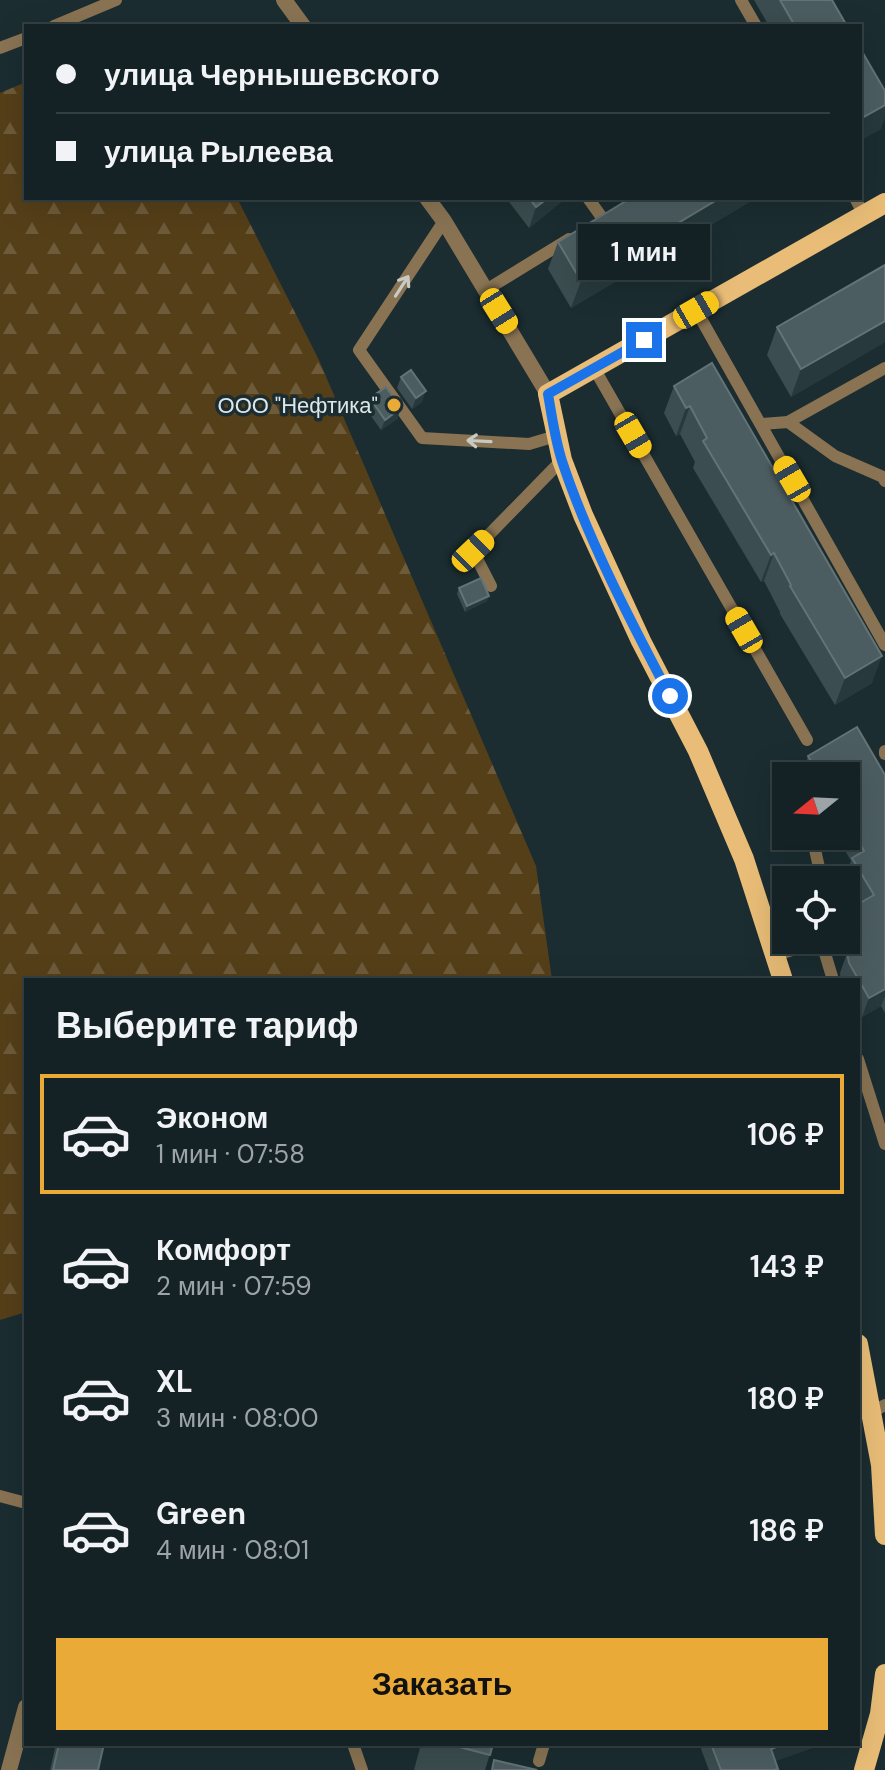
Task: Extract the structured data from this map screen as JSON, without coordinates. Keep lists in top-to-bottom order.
{
  "places": ["ООО \"Нефтика\""],
  "north": "left",
  "page": {
    "banner": ["улица Чернышевского", "улица Рылеева"],
    "bubble": "1 мин",
    "heading": "Выберите тариф",
    "list": [
      {
        "name": "Эконом",
        "note": "1 мин · 07:58",
        "value": "106 ₽"
      },
      {
        "name": "Комфорт",
        "note": "2 мин · 07:59",
        "value": "143 ₽"
      },
      {
        "name": "XL",
        "note": "3 мин · 08:00",
        "value": "180 ₽"
      },
      {
        "name": "Green",
        "note": "4 мин · 08:01",
        "value": "186 ₽"
      }
    ],
    "buttons": "Заказать"
  }
}
